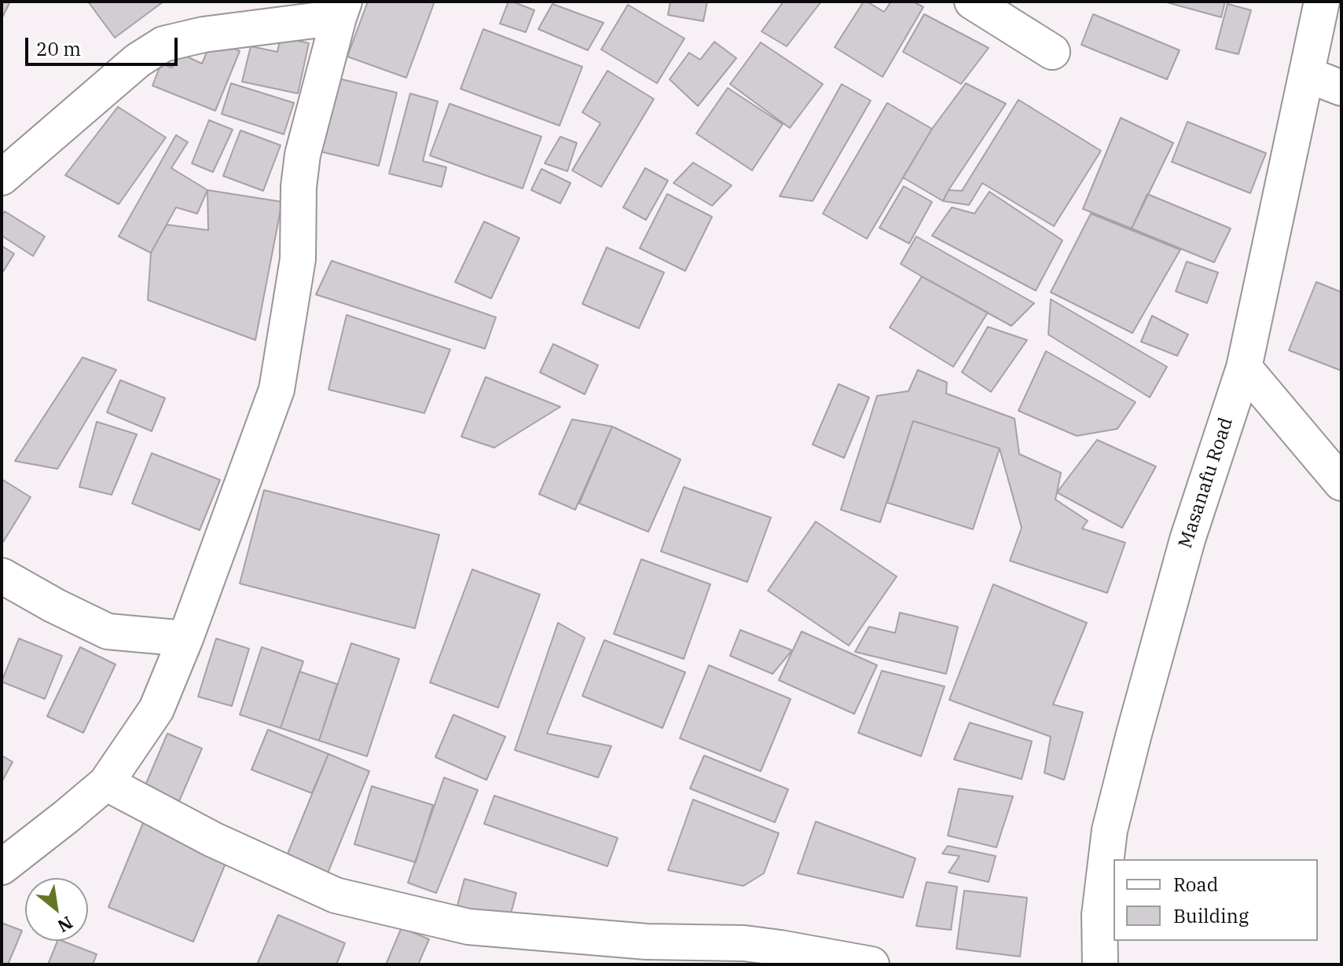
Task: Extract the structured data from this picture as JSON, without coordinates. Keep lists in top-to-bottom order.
{
  "streets": {
    "street": ["Masanafu Road"]
  },
  "legend": ["Road", "Building"],
  "scale_bar": "20 m",
  "north": "bottom right"
}
